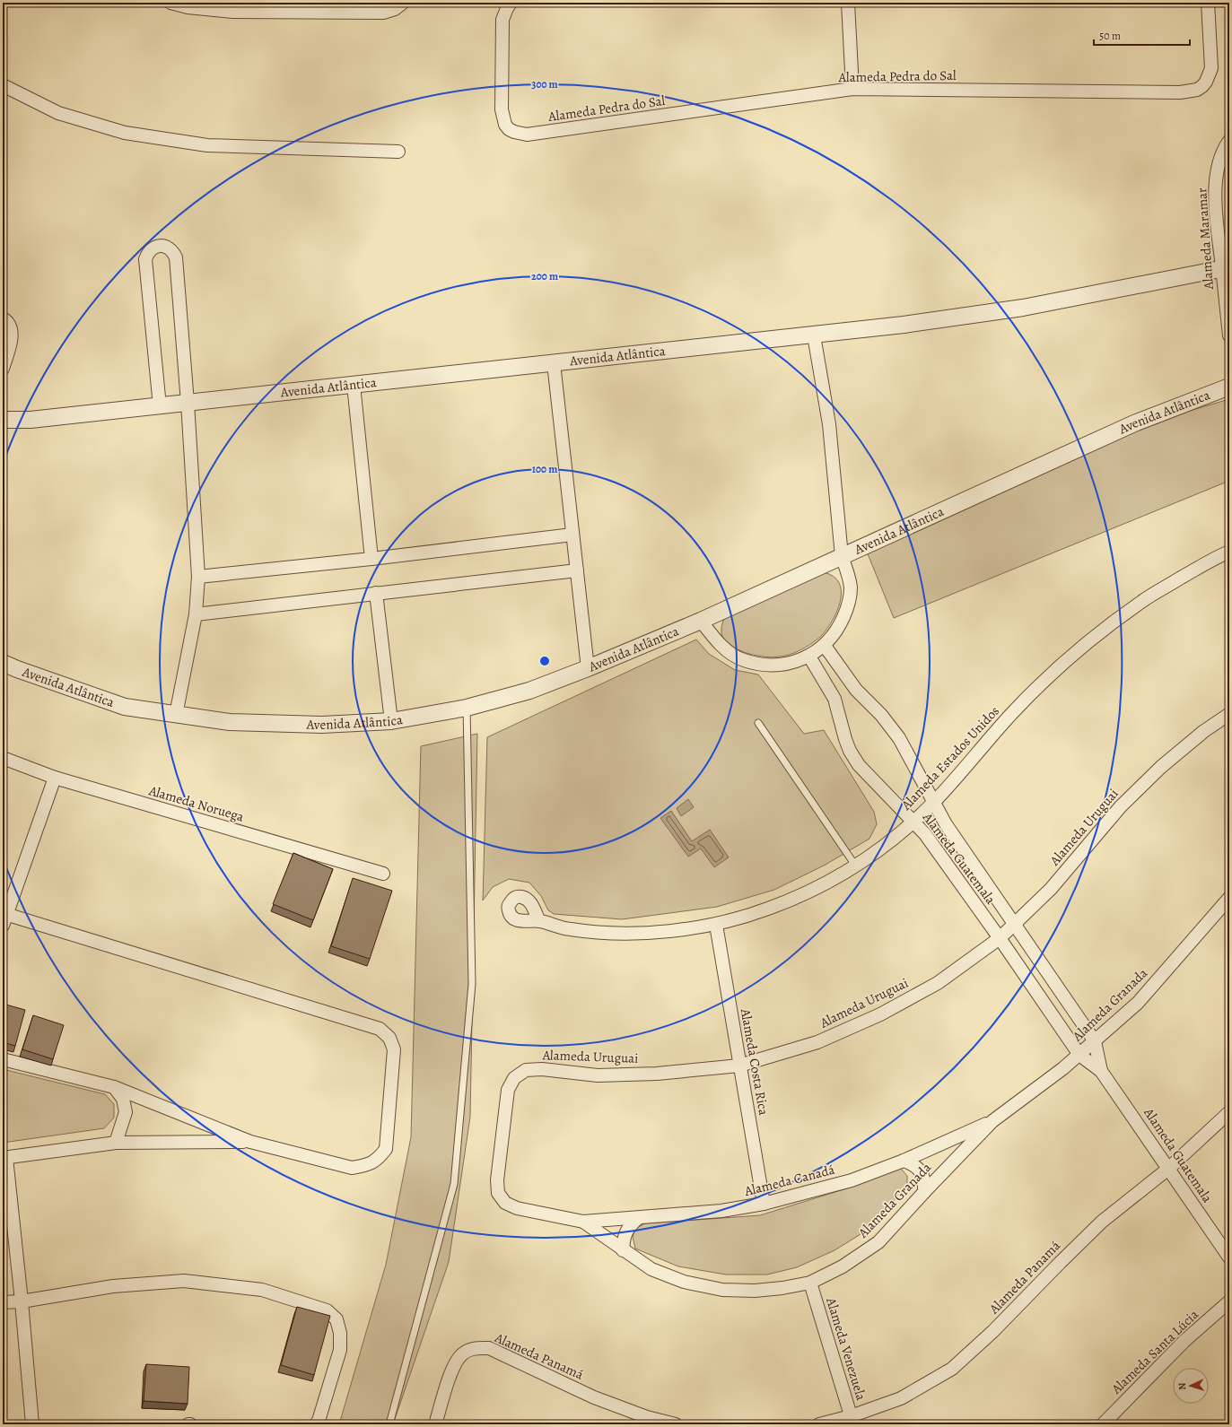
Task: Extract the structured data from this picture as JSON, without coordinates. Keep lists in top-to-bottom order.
{
  "streets": {
    "street": [
      "Alameda Pedra do Sal",
      "Alameda Maramar",
      "Avenida Atlântica",
      "Alameda Estados Unidos",
      "Alameda Noruega",
      "Alameda Uruguai",
      "Alameda Guatemala",
      "Alameda Granada",
      "Alameda Costa Rica",
      "Alameda Canadá",
      "Alameda Panamá",
      "Alameda Venezuela",
      "Alameda Santa Lúcia"
    ]
  },
  "crossings": [
    ["Alameda Maramar", "Avenida Atlântica"],
    ["Alameda Estados Unidos", "Alameda Guatemala"],
    ["Alameda Estados Unidos", "Alameda Costa Rica"],
    ["Alameda Uruguai", "Alameda Guatemala"],
    ["Alameda Uruguai", "Alameda Granada"],
    ["Alameda Uruguai", "Alameda Costa Rica"],
    ["Alameda Guatemala", "Alameda Granada"],
    ["Alameda Guatemala", "Alameda Panamá"],
    ["Alameda Granada", "Alameda Canadá"],
    ["Alameda Granada", "Alameda Venezuela"],
    ["Alameda Costa Rica", "Alameda Canadá"],
    ["Alameda Panamá", "Alameda Venezuela"]
  ],
  "scale_bar": "50 m",
  "north": "left",
  "rings": ["300 m", "200 m", "100 m"]
}
